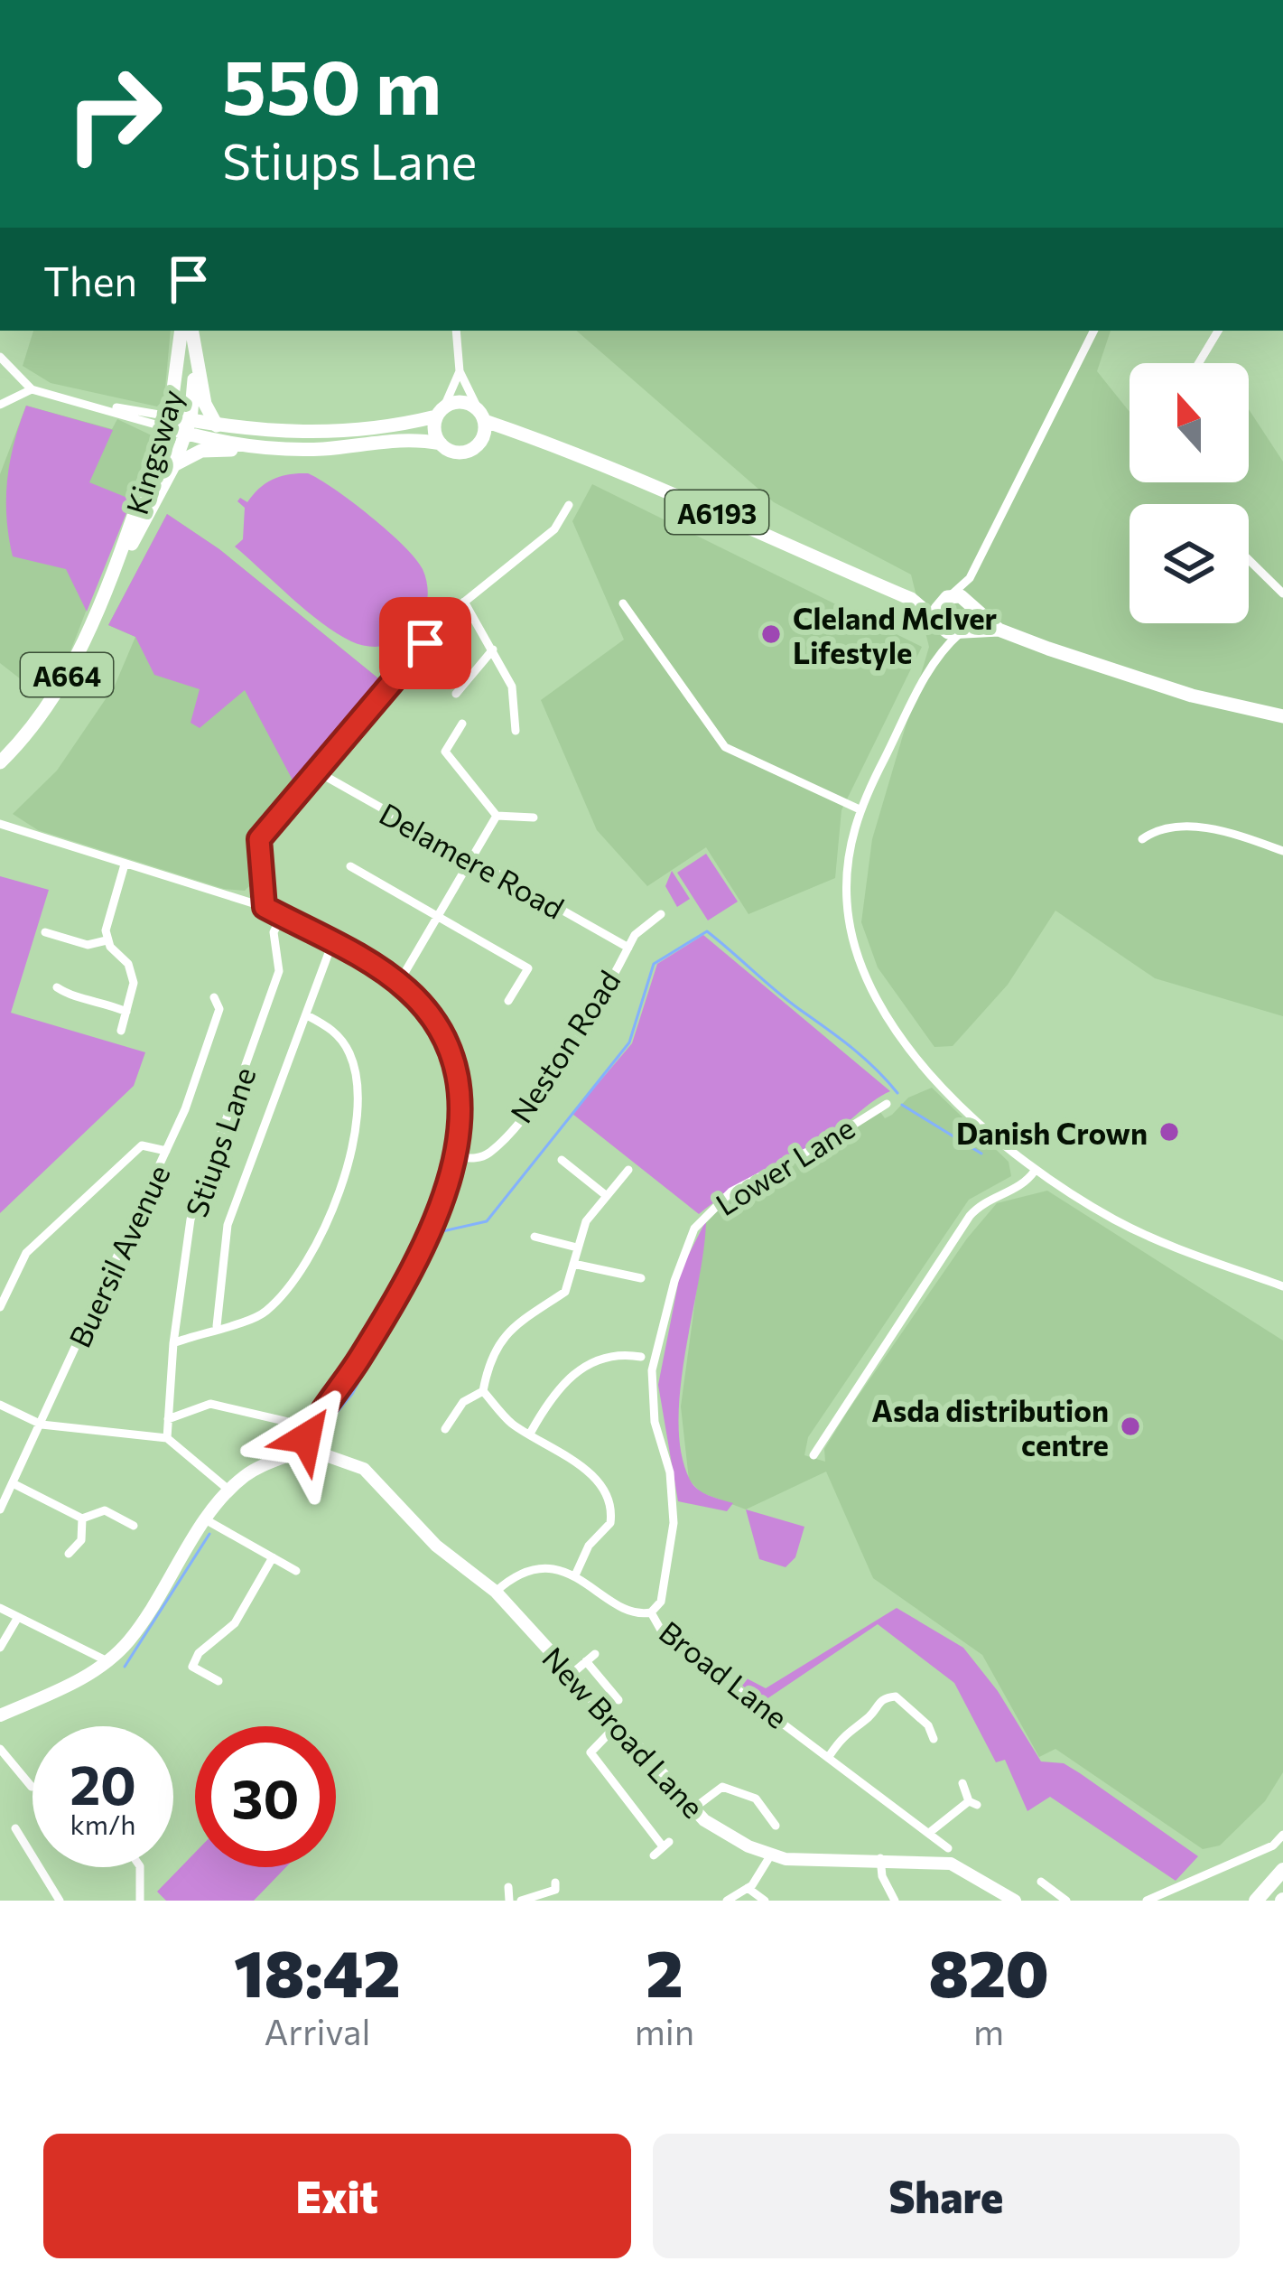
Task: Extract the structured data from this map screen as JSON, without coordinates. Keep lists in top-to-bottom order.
{
  "streets": {
    "main road": [
      "Kingsway",
      "A6193",
      "A664",
      "New Broad Lane"
    ],
    "street": [
      "Delamere Road",
      "Neston Road",
      "Stiups Lane",
      "Lower Lane",
      "Buersil Avenue",
      "Broad Lane"
    ]
  },
  "crossings": [
    ["Kingsway", "A6193"],
    ["A6193", "A664"],
    ["Delamere Road", "Neston Road"],
    ["Lower Lane", "Broad Lane"]
  ],
  "places": ["Cleland McIver Lifestyle", "Danish Crown", "Asda distribution centre"],
  "north": "top",
  "page": {
    "turn": ["550 m", "Stiups Lane"],
    "then": "Then",
    "speed": "20 km/h",
    "limit": "30",
    "eta": [
      "18:42",
      "Arrival",
      "2",
      "min",
      "820",
      "m"
    ],
    "buttons": ["Exit", "Share"]
  }
}
